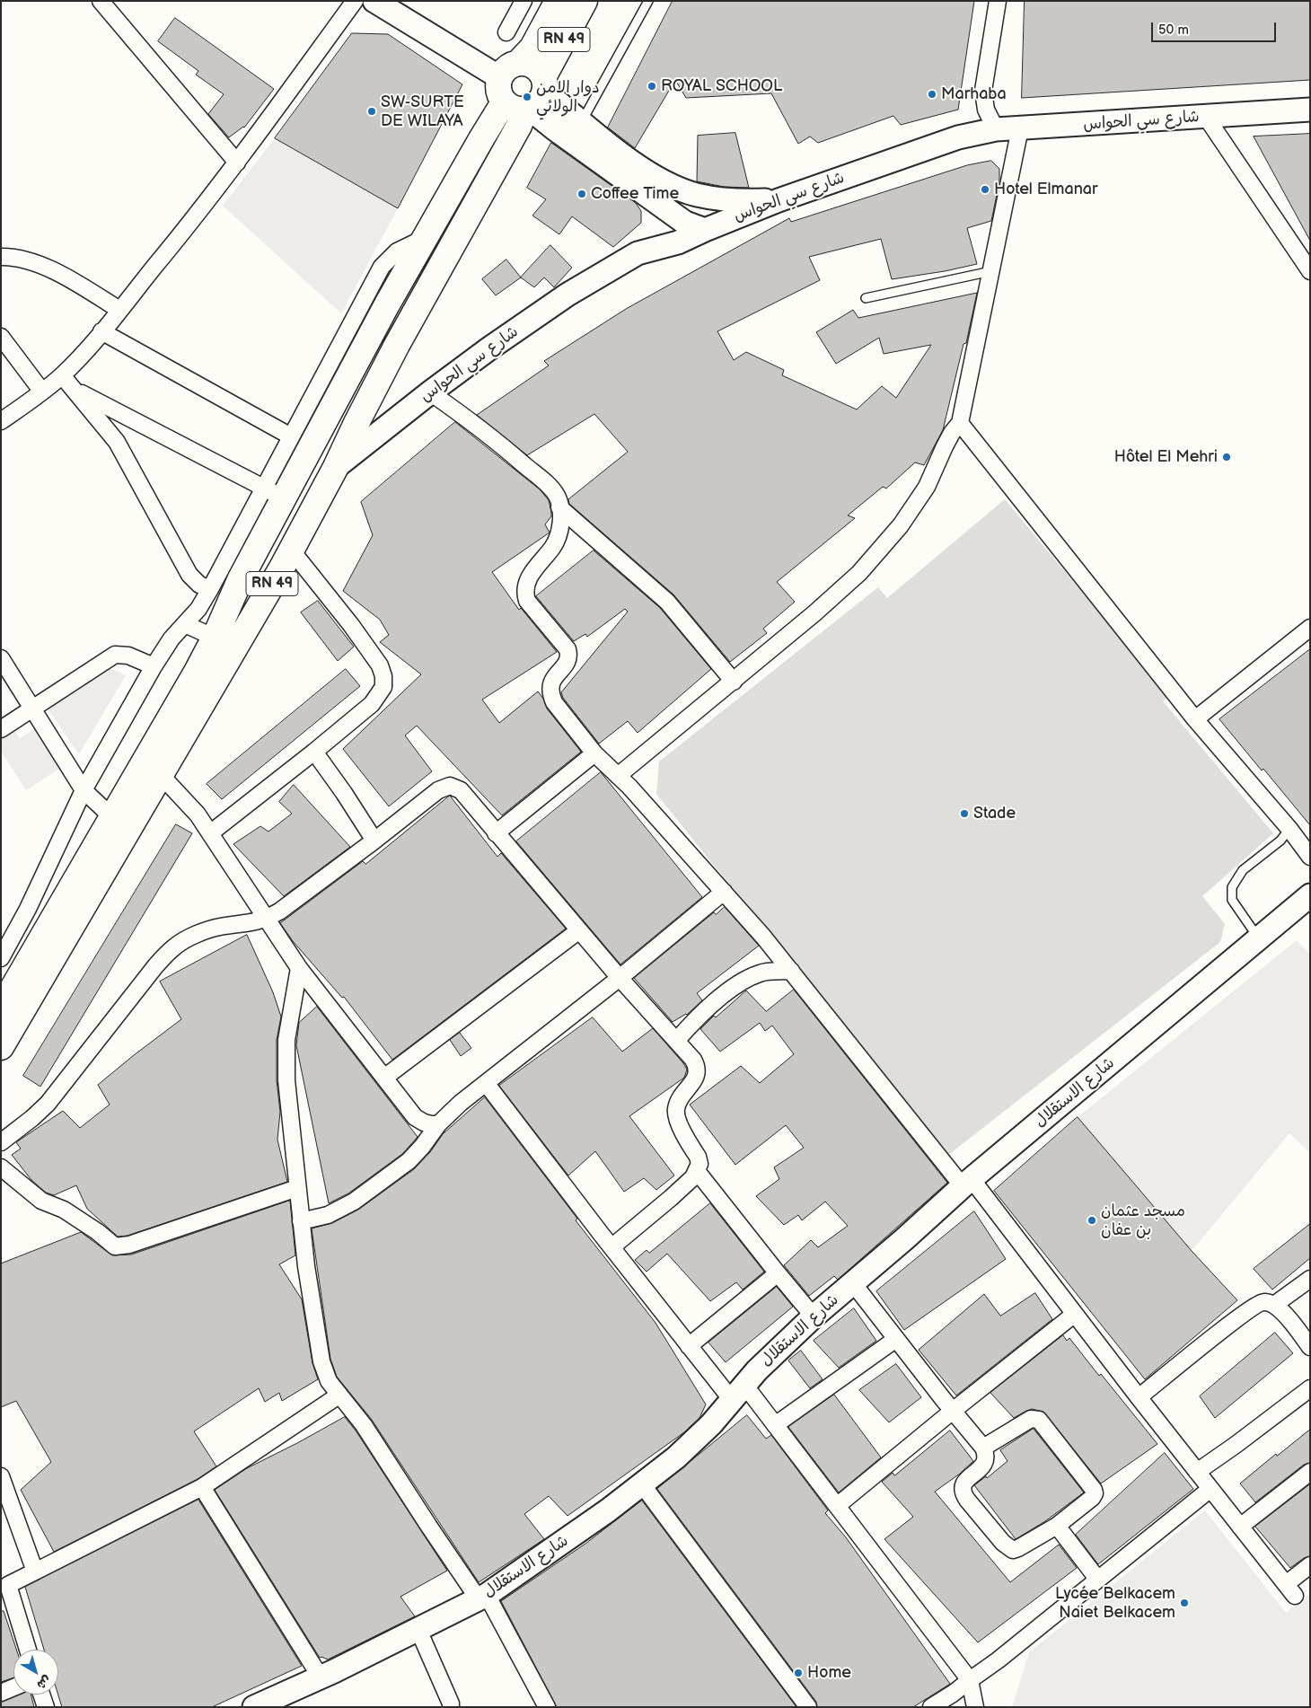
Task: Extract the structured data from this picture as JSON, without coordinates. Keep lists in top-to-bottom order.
{
  "streets": {
    "main road": ["RN 49"],
    "street": ["شارع سي الحواس", "شارع الاستقلال"]
  },
  "crossings": [
    ["RN 49", "شارع سي الحواس"]
  ],
  "places": [
    "ROYAL SCHOOL",
    "Marhaba",
    "دوار الامن الولائي",
    "SW-SURTE DE WILAYA",
    "Hotel Elmanar",
    "Coffee Time",
    "Hôtel El Mehri",
    "Stade",
    "مسجد عثمان بن عفان",
    "Lycée Belkacem Naiet Belkacem",
    "Home"
  ],
  "scale_bar": "50 m",
  "north": "bottom right"
}
